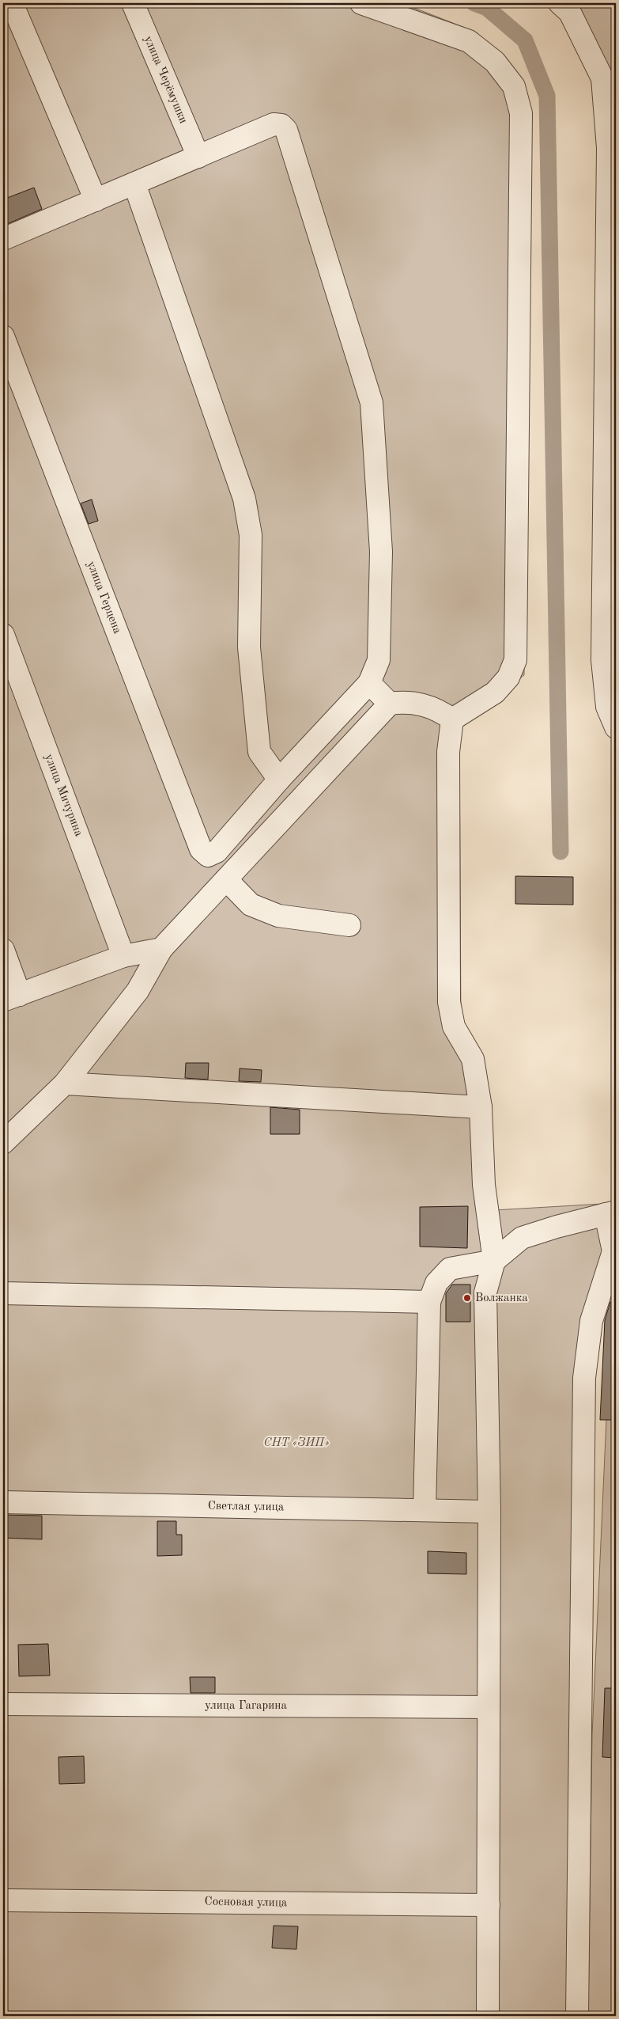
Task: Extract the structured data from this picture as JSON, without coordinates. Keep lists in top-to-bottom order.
{
  "streets": {
    "street": [
      "улица Черёмушки",
      "улица Герцена",
      "улица Мичурина",
      "Светлая улица",
      "улица Гагарина",
      "Сосновая улица"
    ]
  },
  "parks": ["СНТ «ЗИП»"],
  "places": ["Волжанка"]
}
